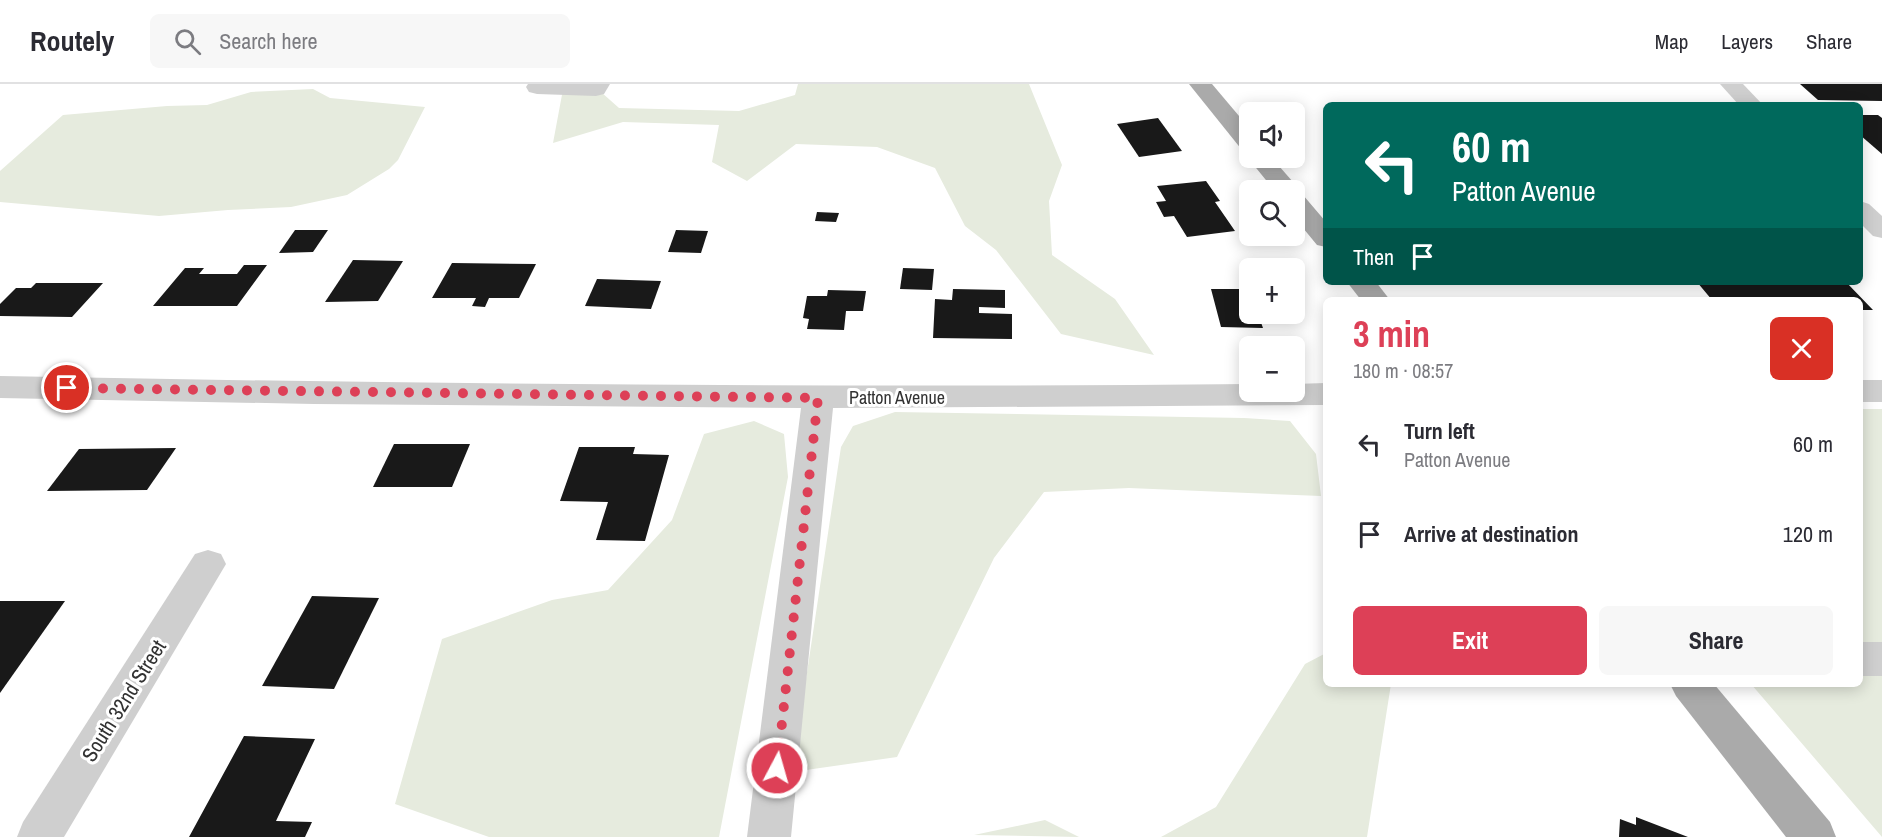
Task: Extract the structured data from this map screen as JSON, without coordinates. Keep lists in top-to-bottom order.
{
  "streets": {
    "street": ["Patton Avenue", "South 32nd Street"]
  },
  "page": {
    "header": "Routely",
    "search": "Search here",
    "nav": ["Map", "Layers", "Share"],
    "map_buttons": ["+", "−"],
    "turn": ["60 m", "Patton Avenue"],
    "then": "Then",
    "heading": ["3 min", "180 m · 08:57"],
    "list": [
      {
        "name": "Turn left",
        "note": "Patton Avenue",
        "value": "60 m"
      },
      {
        "name": "Arrive at destination",
        "value": "120 m"
      }
    ],
    "buttons": ["Exit", "Share"]
  }
}
